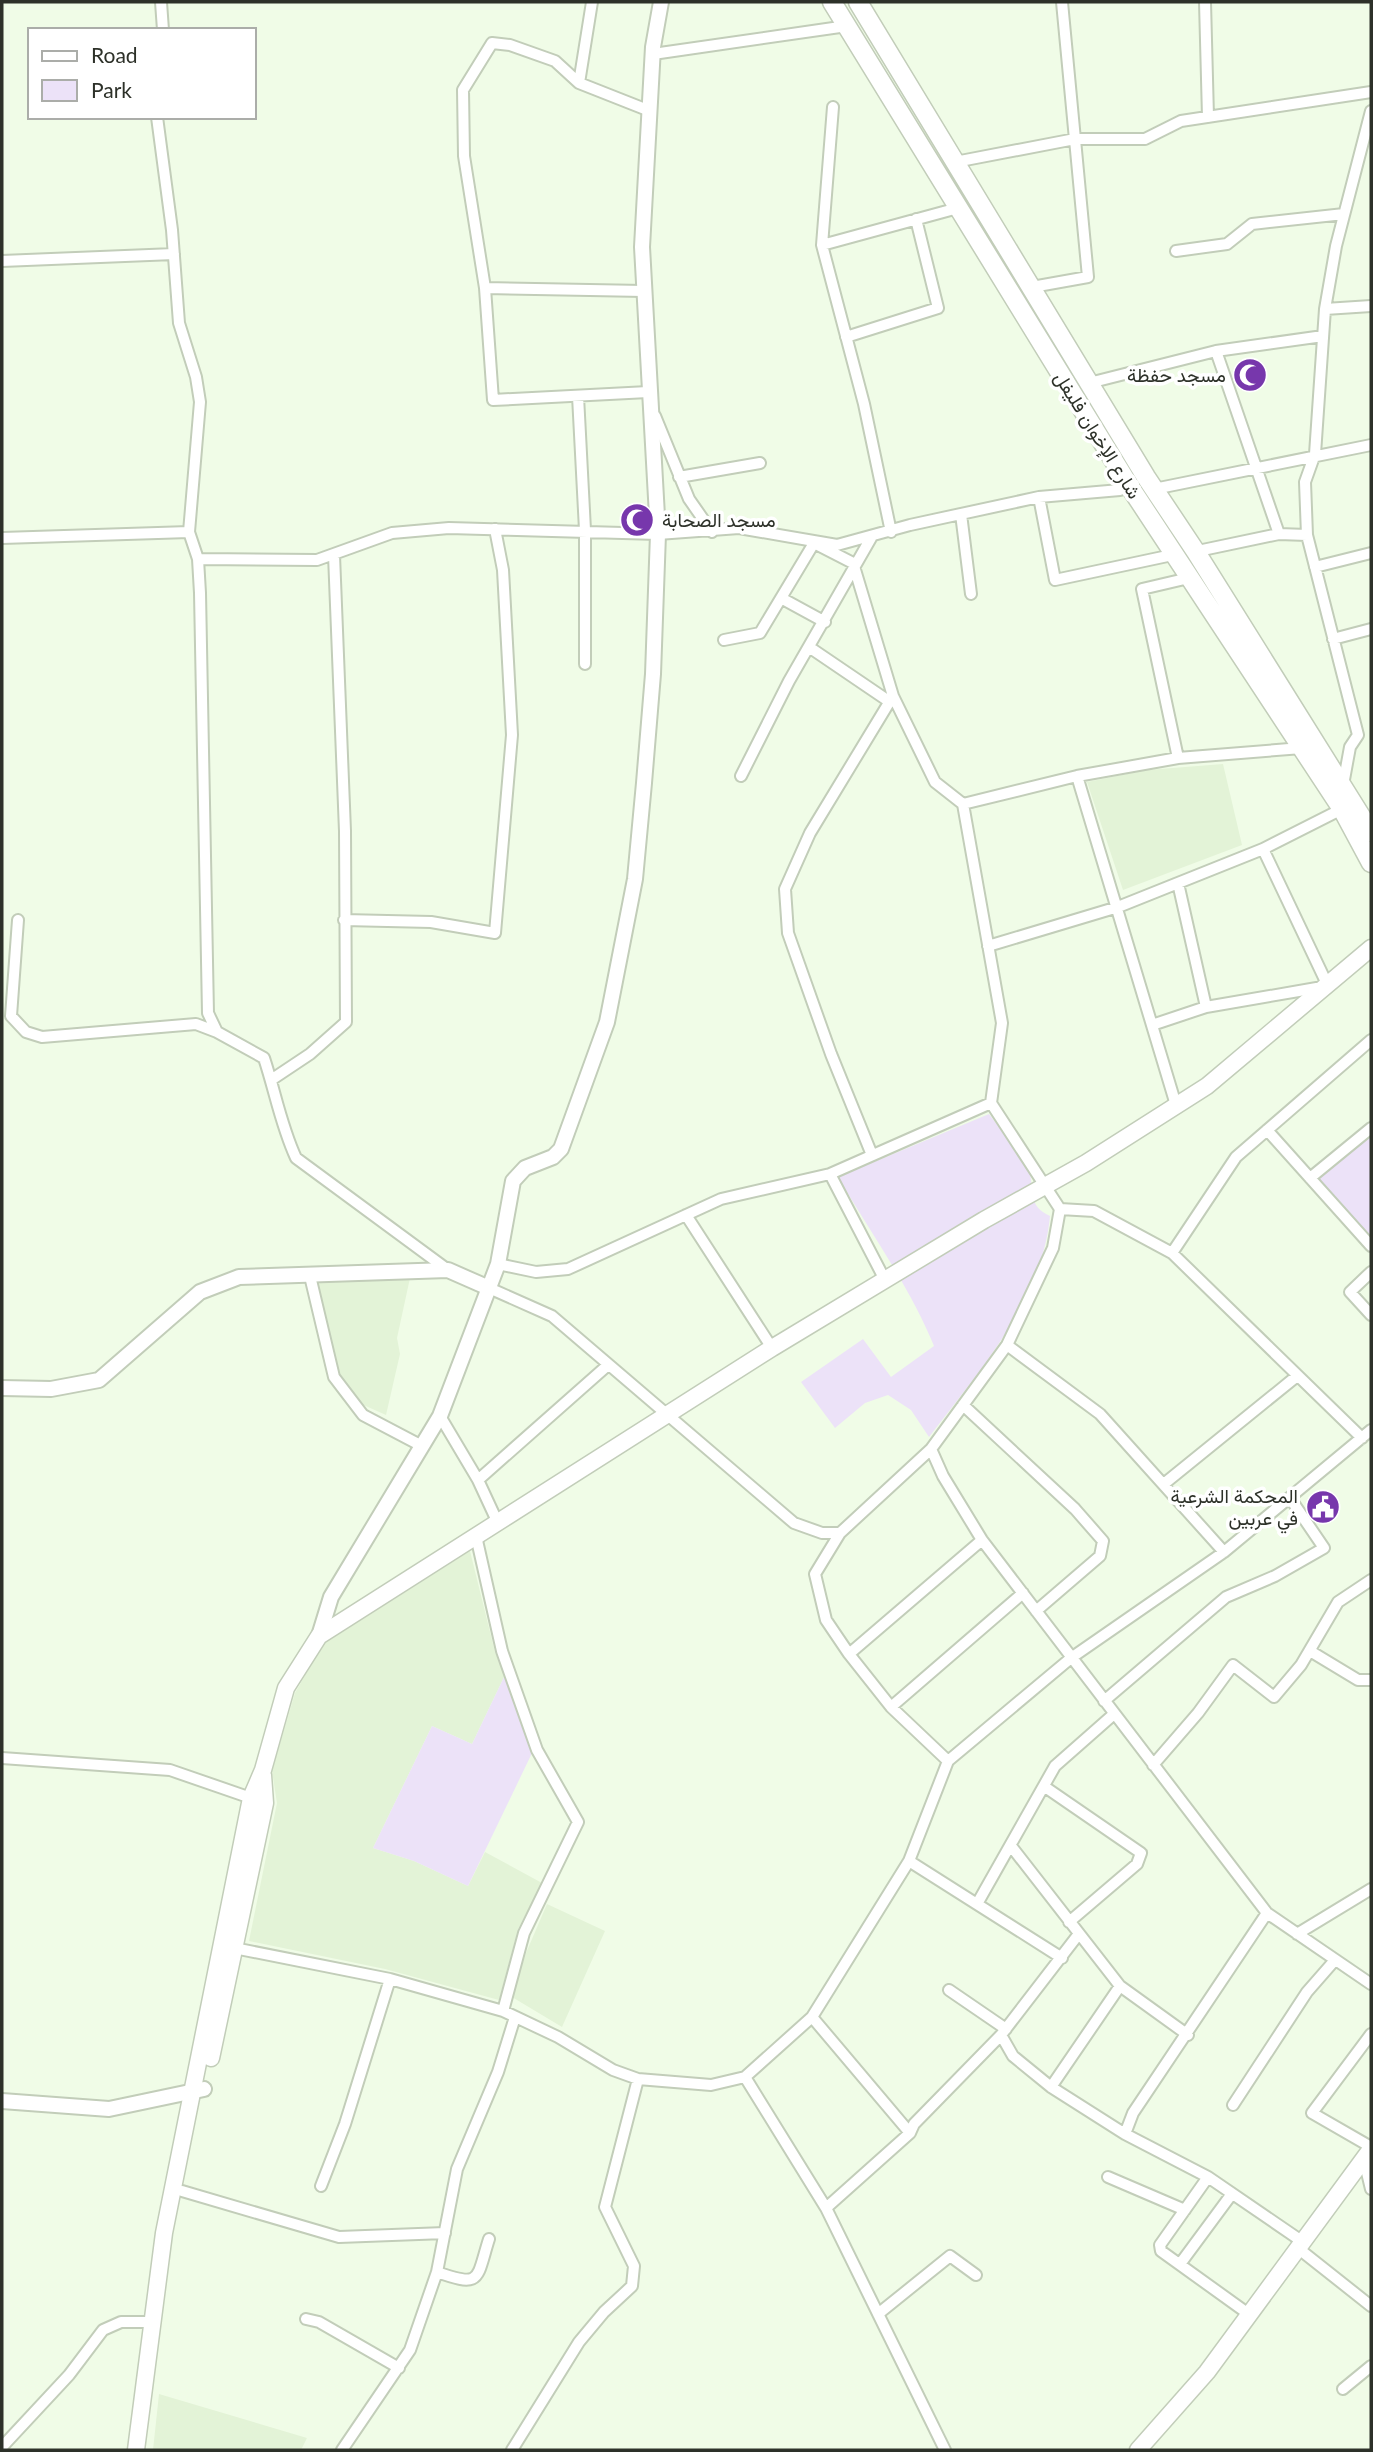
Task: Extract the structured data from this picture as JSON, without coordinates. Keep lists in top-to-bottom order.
{
  "streets": {
    "main road": ["شارع الإخوان فليفل"]
  },
  "places": {
    "mosque": ["مسجد حفظة", "مسجد الصحابة"],
    "public building": ["المحكمة الشرعية في عربين"]
  },
  "legend": ["Road", "Park"]
}
